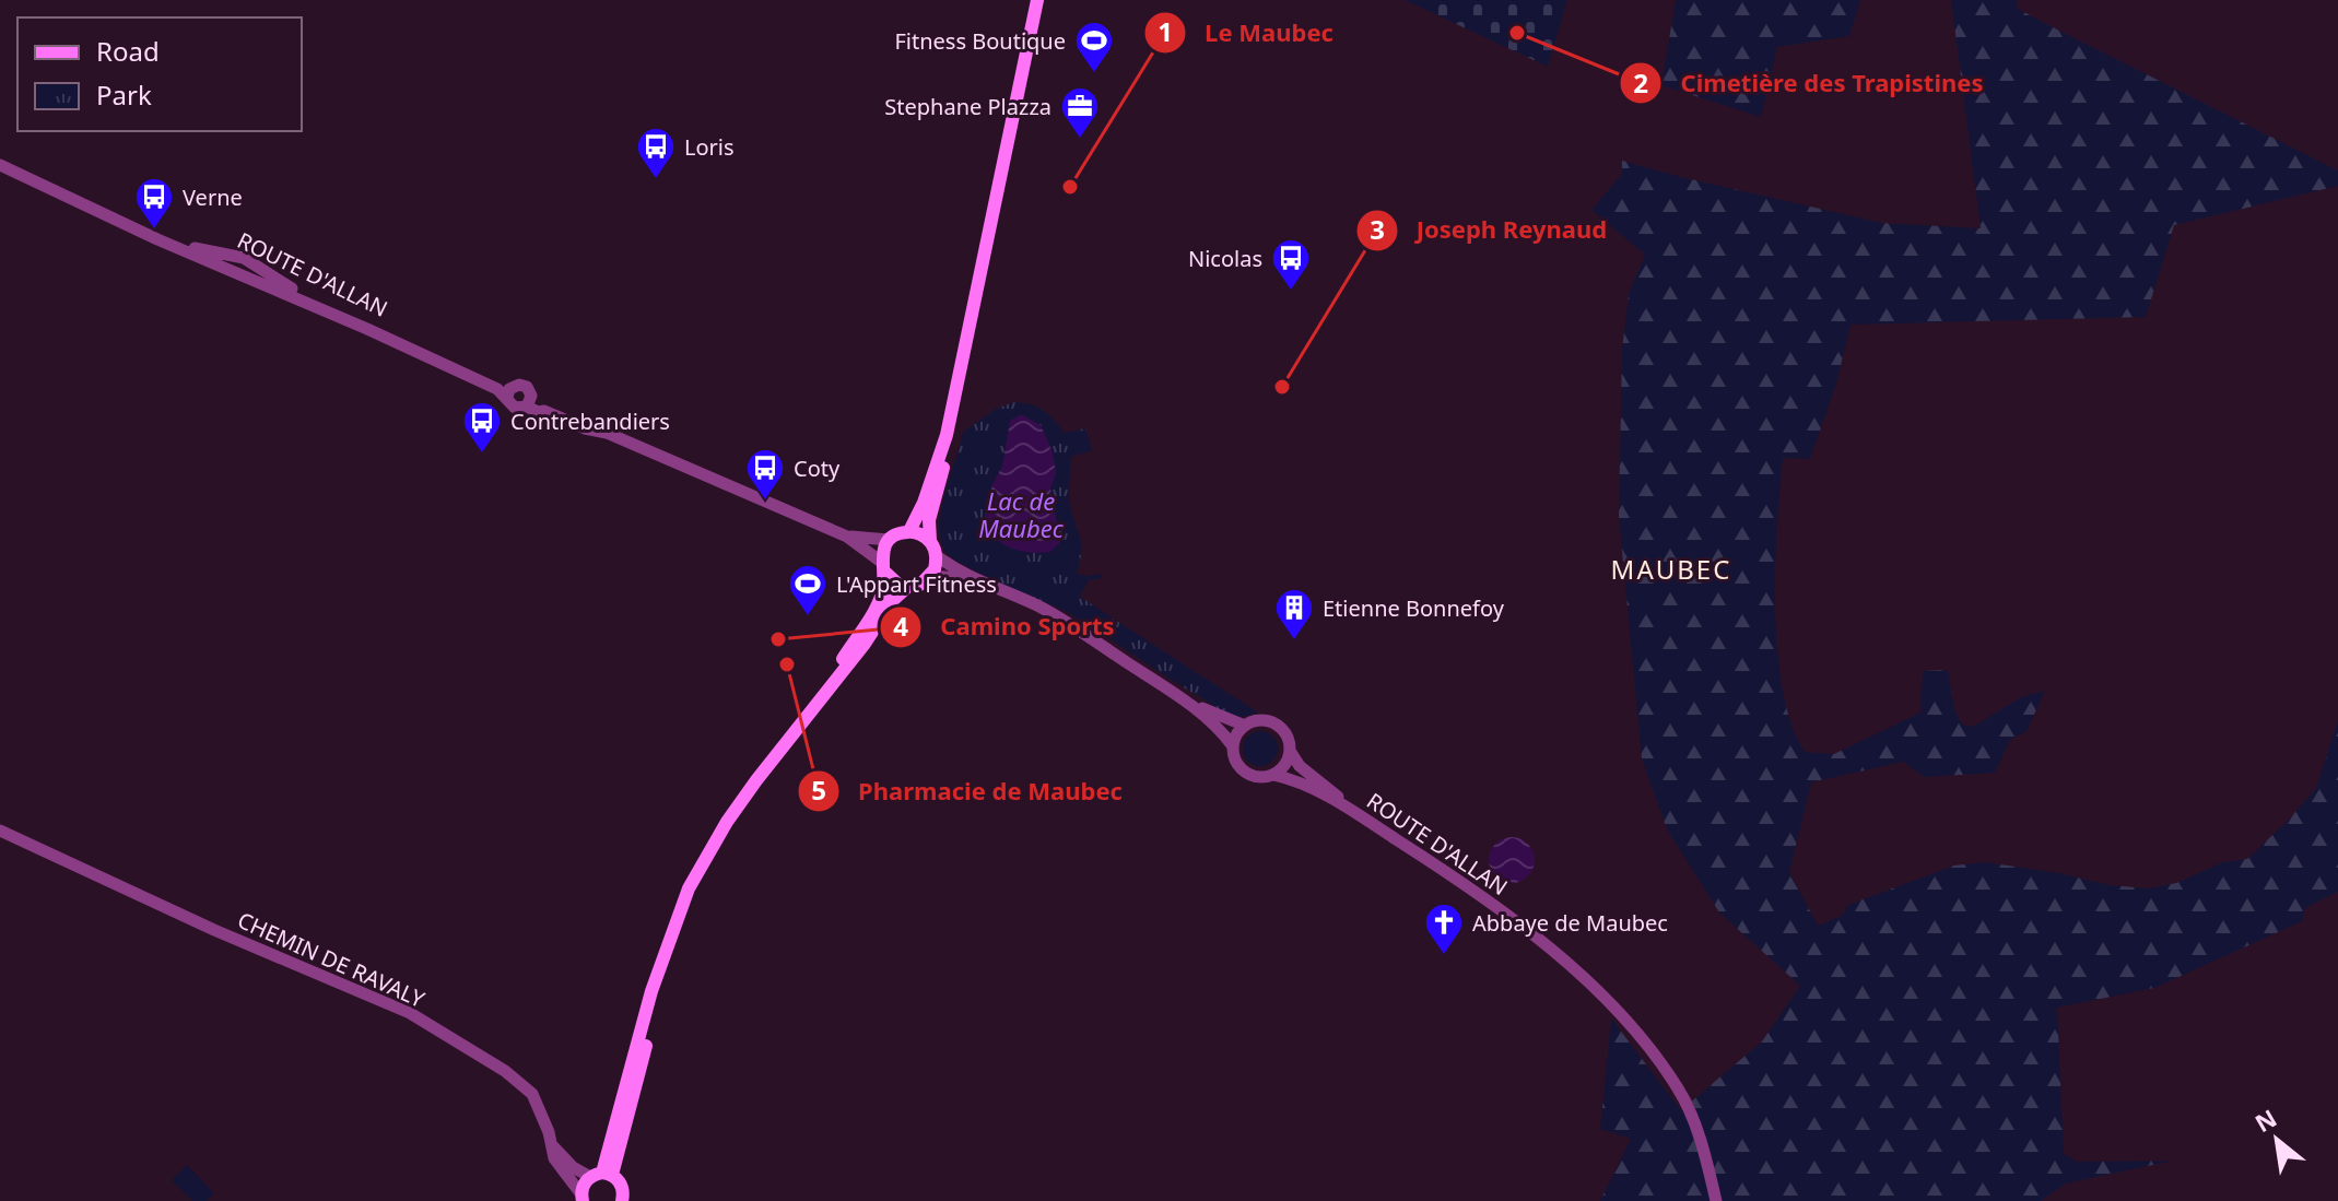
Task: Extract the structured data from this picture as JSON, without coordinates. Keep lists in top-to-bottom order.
{
  "streets": {
    "street": ["ROUTE D'ALLAN", "CHEMIN DE RAVALY"]
  },
  "districts": ["MAUBEC"],
  "water": ["Lac de Maubec"],
  "places": {
    "other": [
      "Cimetière des Trapistines",
      "Le Maubec",
      "Joseph Reynaud",
      "Camino Sports",
      "Pharmacie de Maubec"
    ],
    "sports": ["Fitness Boutique", "L'Appart Fitness"],
    "office": ["Stephane Plazza"],
    "bus stop": [
      "Loris",
      "Verne",
      "Nicolas",
      "Contrebandiers",
      "Coty"
    ],
    "building": ["Etienne Bonnefoy"],
    "church": ["Abbaye de Maubec"]
  },
  "legend": ["Road", "Park"],
  "north": "top left"
}
